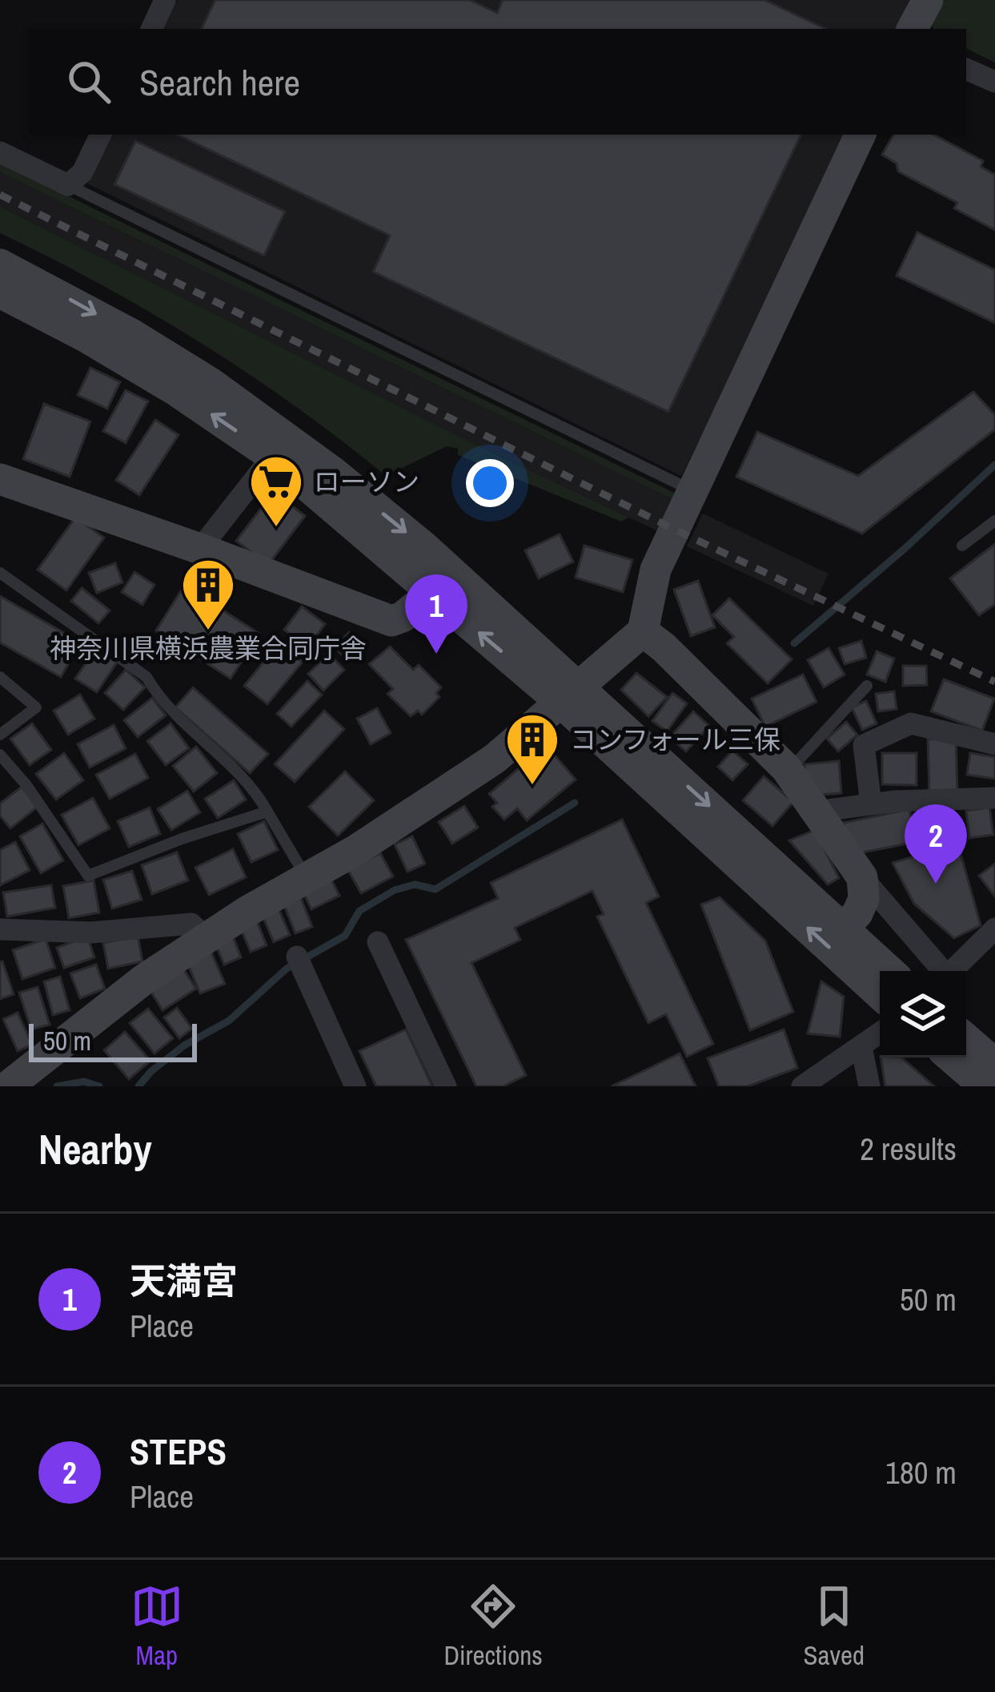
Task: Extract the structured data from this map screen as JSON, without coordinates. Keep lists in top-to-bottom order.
{
  "places": {
    "supermarket": ["ローソン"],
    "building": ["神奈川県横浜農業合同庁舎", "コンフォール三保"]
  },
  "scale_bar": "50 m",
  "page": {
    "search": "Search here",
    "pins": ["1", "2"],
    "scale": "50 m",
    "heading": ["Nearby", "2 results"],
    "list": [
      {
        "mark": "1",
        "name": "天満宮",
        "note": "Place",
        "value": "50 m"
      },
      {
        "mark": "2",
        "name": "STEPS",
        "note": "Place",
        "value": "180 m"
      }
    ],
    "nav": ["Map", "Directions", "Saved"]
  }
}
